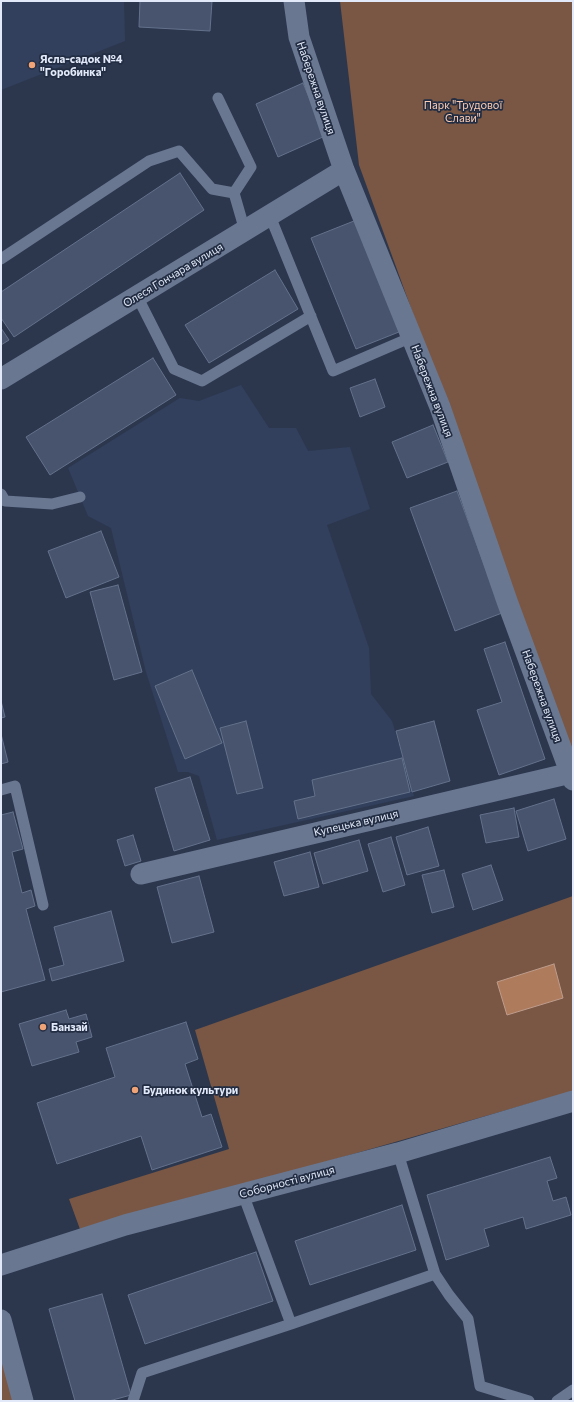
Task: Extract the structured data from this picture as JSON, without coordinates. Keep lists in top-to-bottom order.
{
  "streets": {
    "street": [
      "Набережна вулиця",
      "Олеся Гончара вулиця",
      "Купецька вулиця",
      "Соборності вулиця"
    ]
  },
  "crossings": [
    ["Набережна вулиця", "Олеся Гончара вулиця"],
    ["Набережна вулиця", "Купецька вулиця"]
  ],
  "parks": ["Парк \"Трудової Слави\""],
  "places": ["Ясла-садок №4 \"Горобинка\"", "Банзай", "Будинок культури"]
}
